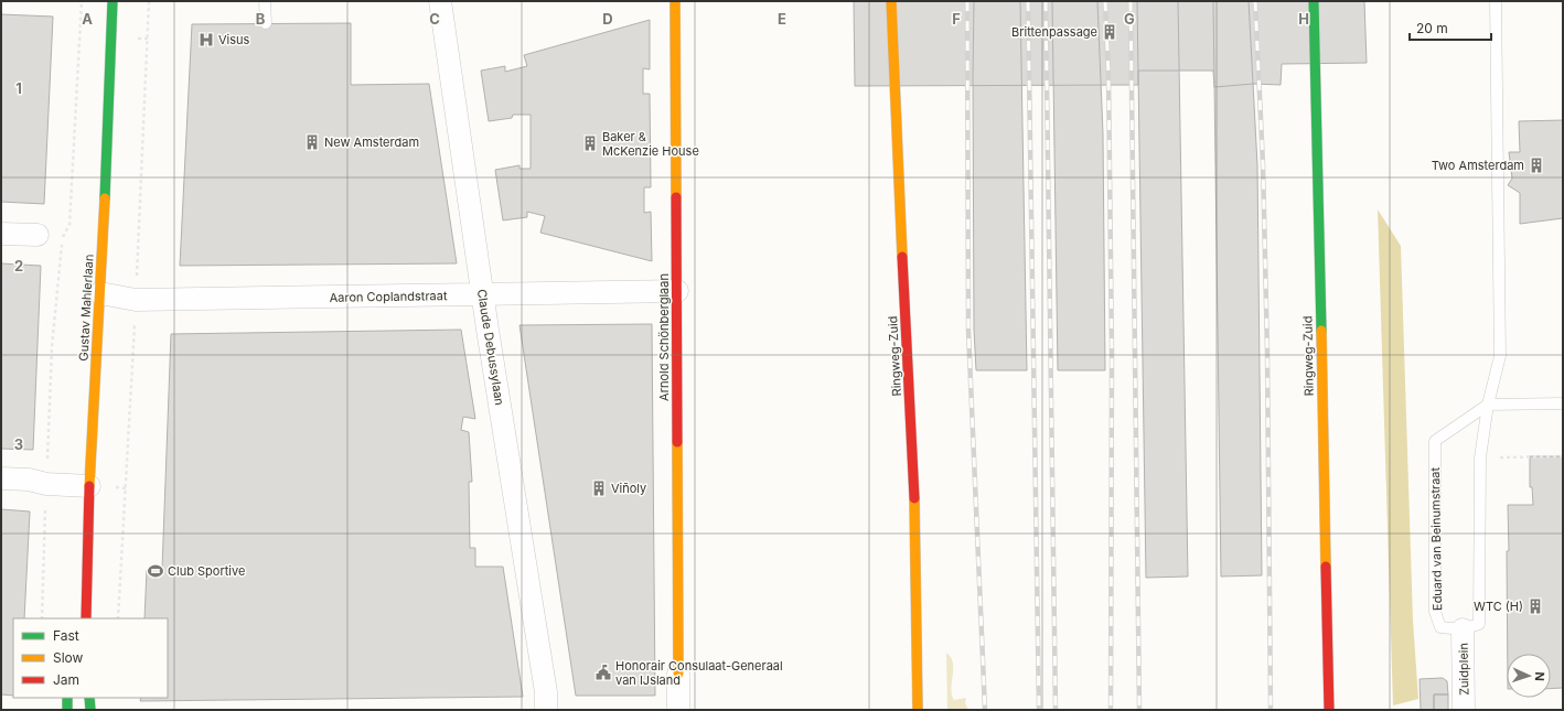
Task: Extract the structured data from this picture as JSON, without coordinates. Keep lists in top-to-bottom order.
{
  "streets": {
    "main road": ["Gustav Mahlerlaan", "Arnold Schönberglaan", "Ringweg-Zuid"],
    "street": ["Aaron Coplandstraat", "Claude Debussylaan", "Zuidplein"],
    "lane": ["Eduard van Beinumstraat"]
  },
  "crossings": [
    ["Aaron Coplandstraat", "Gustav Mahlerlaan"],
    ["Aaron Coplandstraat", "Arnold Schönberglaan"],
    ["Aaron Coplandstraat", "Claude Debussylaan"],
    ["Eduard van Beinumstraat", "Zuidplein"]
  ],
  "places": {
    "building": [
      "Brittenpassage",
      "New Amsterdam",
      "Baker & McKenzie House",
      "Two Amsterdam",
      "Viñoly",
      "WTC (H)"
    ],
    "hospital": ["Visus"],
    "sports": ["Club Sportive"],
    "public building": ["Honorair Consulaat-Generaal van IJsland"]
  },
  "legend": ["Fast", "Slow", "Jam"],
  "scale_bar": "20 m",
  "north": "right",
  "grid": {
    "columns": [
      "A",
      "B",
      "C",
      "D",
      "E",
      "F",
      "G",
      "H"
    ],
    "rows": ["1", "2", "3"]
  }
}
